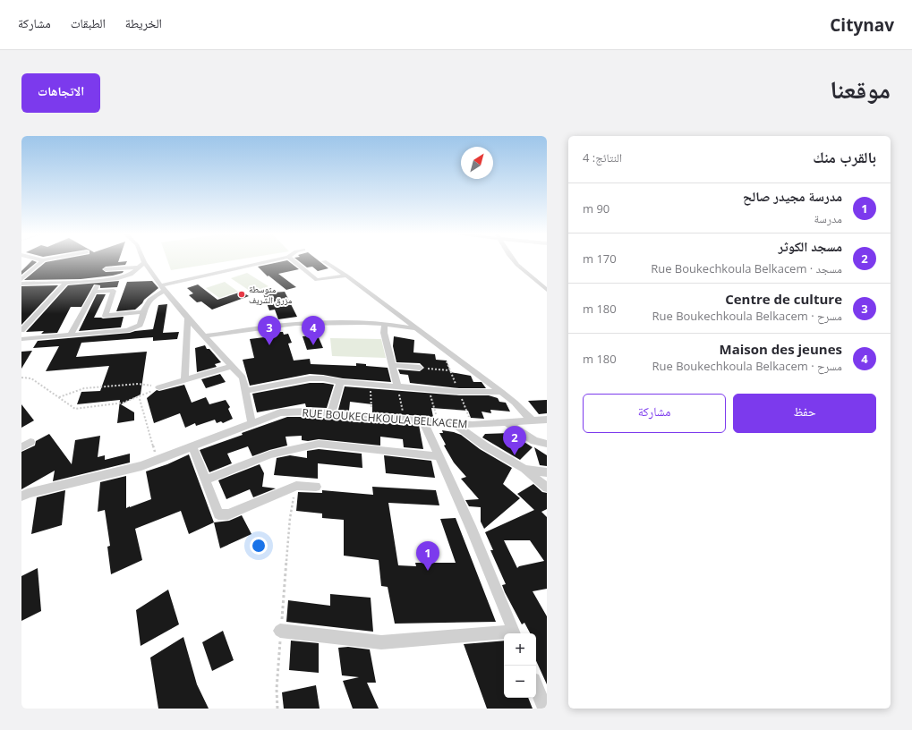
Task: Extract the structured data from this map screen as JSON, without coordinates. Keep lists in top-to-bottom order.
{
  "streets": {
    "street": ["RUE BOUKECHKOULA BELKACEM"]
  },
  "places": ["متوسطة مزرق الشريف"],
  "north": "top right",
  "page": {
    "header": "Citynav",
    "nav": ["الخريطة", "الطبقات", "مشاركة"],
    "title": "موقعنا",
    "buttons": [
      "الاتجاهات",
      ["حفظ", "مشاركة"]
    ],
    "heading": ["بالقرب منك", "النتائج: 4"],
    "list": [
      {
        "mark": "1",
        "name": "مدرسة مجيدر صالح",
        "note": "مدرسة",
        "value": "90 m"
      },
      {
        "mark": "2",
        "name": "مسجد الكوثر",
        "note": "مسجد · Rue Boukechkoula Belkacem",
        "value": "170 m"
      },
      {
        "mark": "3",
        "name": "Centre de culture",
        "note": "مسرح · Rue Boukechkoula Belkacem",
        "value": "180 m"
      },
      {
        "mark": "4",
        "name": "Maison des jeunes",
        "note": "مسرح · Rue Boukechkoula Belkacem",
        "value": "180 m"
      }
    ],
    "pins": [
      "3",
      "4",
      "2",
      "1"
    ],
    "map_buttons": ["+", "−"]
  }
}
